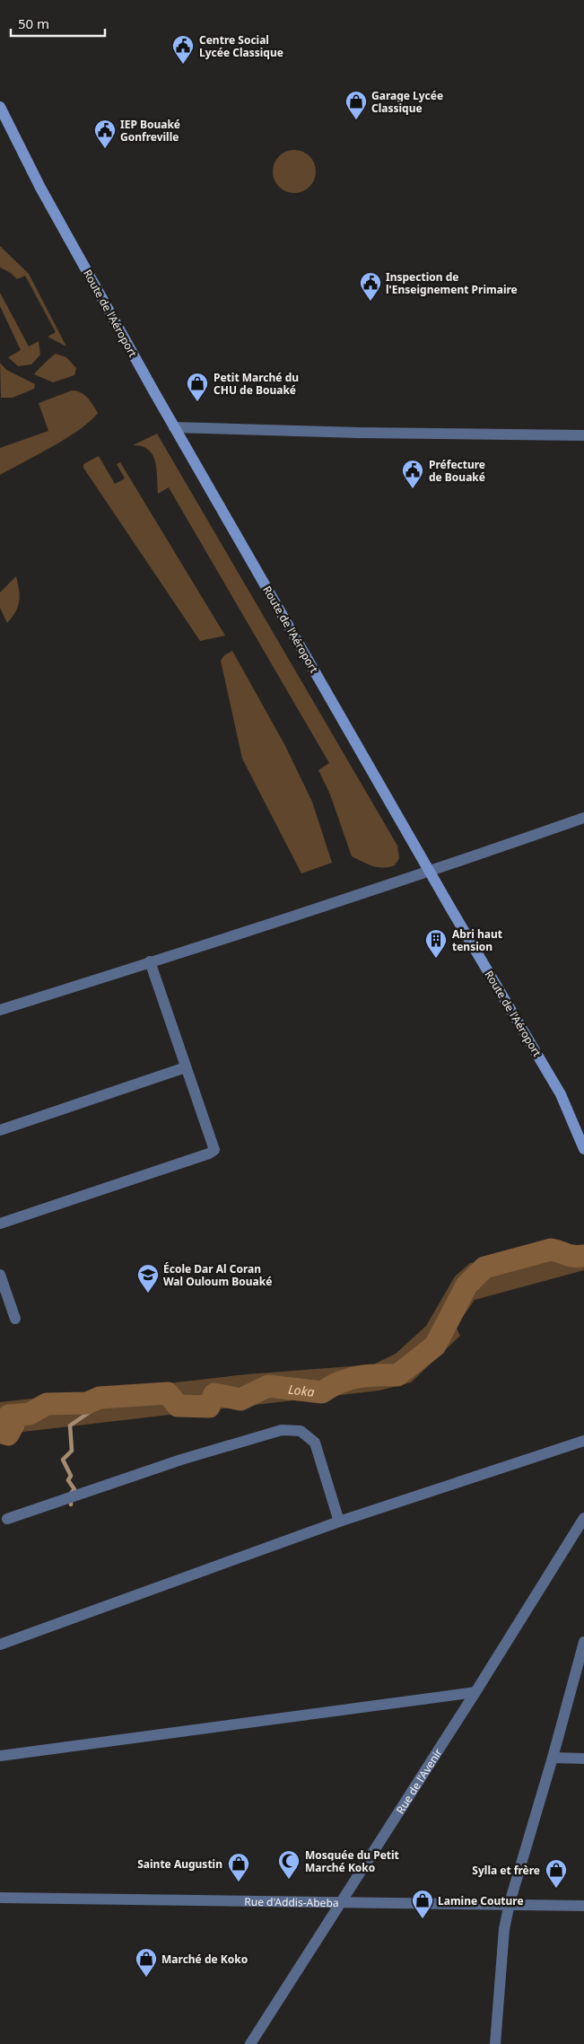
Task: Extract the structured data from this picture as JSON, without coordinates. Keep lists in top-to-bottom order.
{
  "streets": {
    "main road": ["Route de l'Aéroport"],
    "street": ["Rue de l'Avenir", "Rue d'Addis-Abeba"]
  },
  "crossings": [
    ["Rue de l'Avenir", "Rue d'Addis-Abeba"]
  ],
  "water": ["Loka"],
  "places": {
    "public building": [
      "Centre Social Lycée Classique",
      "IEP Bouaké Gonfreville",
      "Inspection de l'Enseignement Primaire",
      "Préfecture de Bouaké"
    ],
    "shop": [
      "Garage Lycée Classique",
      "Petit Marché du CHU de Bouaké",
      "Sainte Augustin",
      "Sylla et frère",
      "Lamine Couture",
      "Marché de Koko"
    ],
    "building": ["Abri haut tension"],
    "school or university": ["École Dar Al Coran Wal Ouloum Bouaké"],
    "mosque": ["Mosquée du Petit Marché Koko"]
  },
  "scale_bar": "50 m"
}
